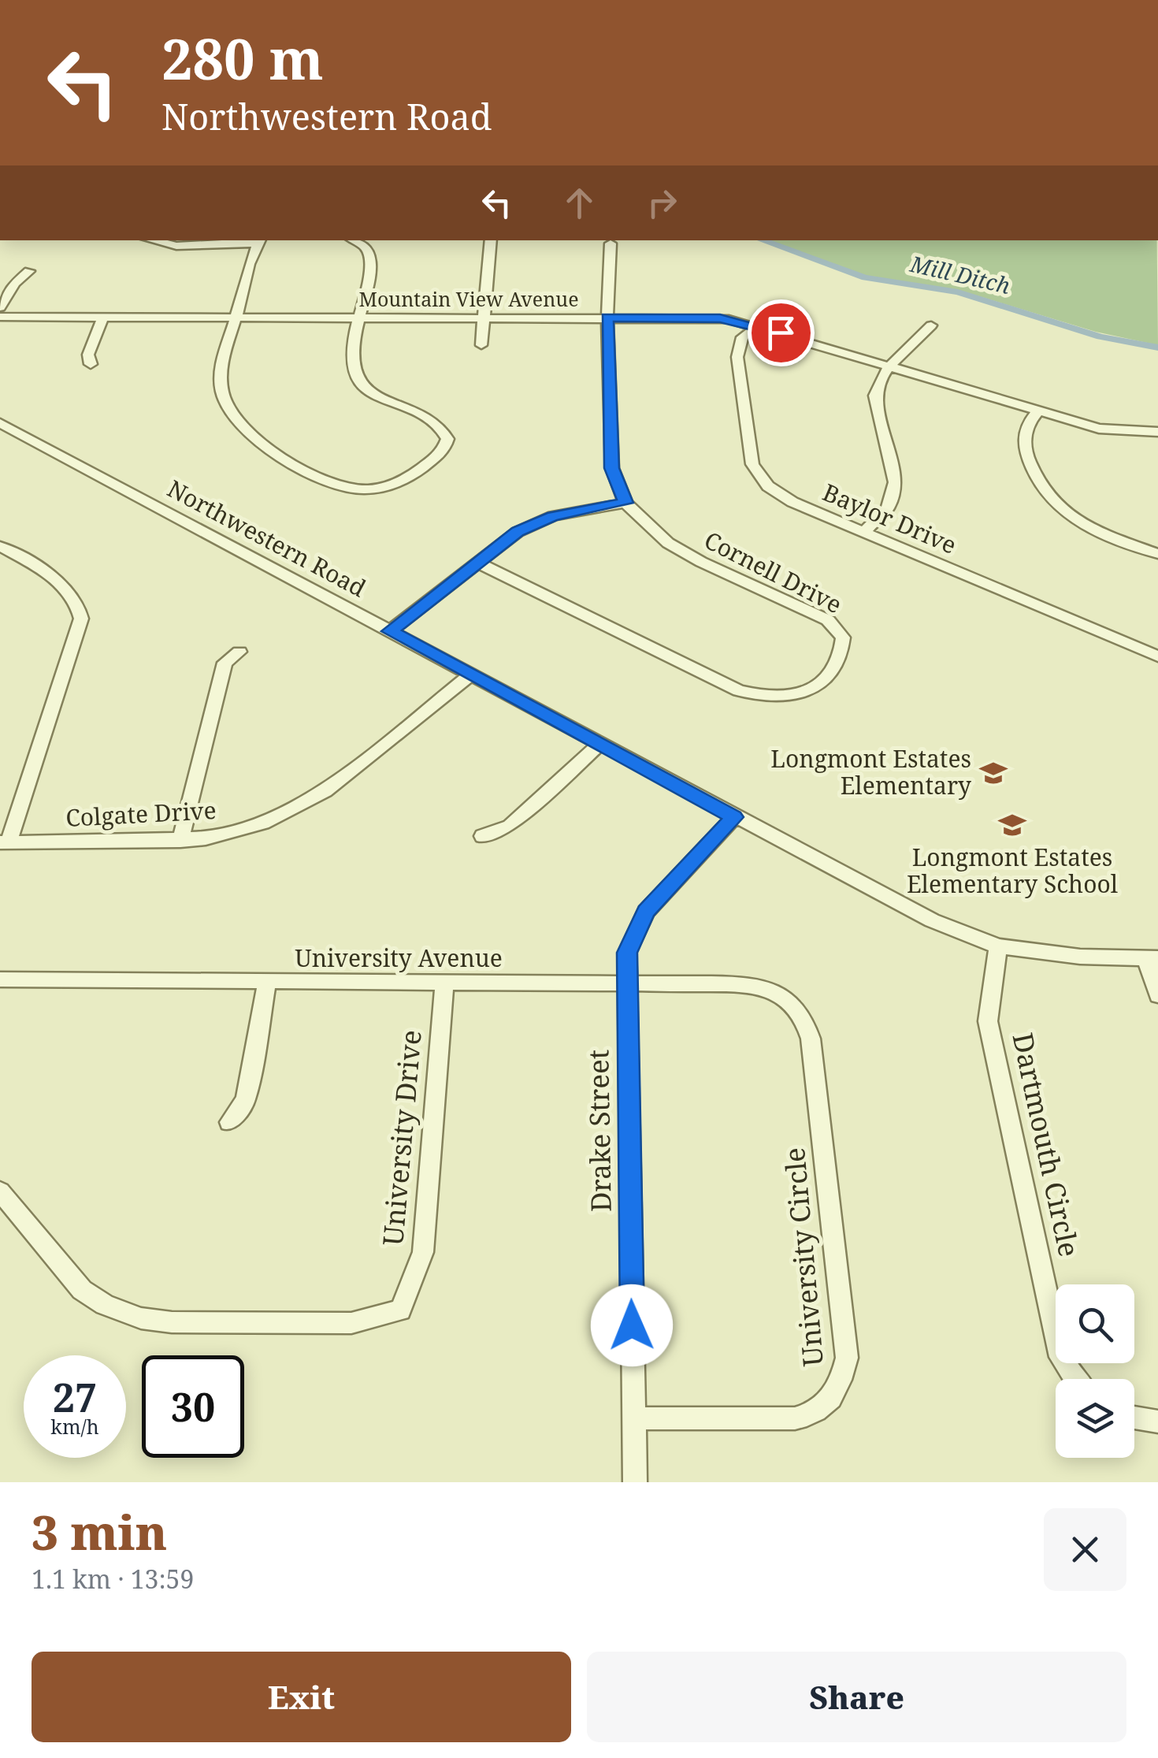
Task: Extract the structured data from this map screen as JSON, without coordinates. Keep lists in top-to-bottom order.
{
  "streets": {
    "street": [
      "Mountain View Avenue",
      "Baylor Drive",
      "Northwestern Road",
      "Cornell Drive",
      "Colgate Drive",
      "University Avenue",
      "Drake Street",
      "University Drive",
      "Dartmouth Circle",
      "University Circle"
    ]
  },
  "crossings": [
    ["Mountain View Avenue", "Baylor Drive"],
    ["Mountain View Avenue", "Cornell Drive"],
    ["Northwestern Road", "Colgate Drive"],
    ["Northwestern Road", "Drake Street"],
    ["Northwestern Road", "Dartmouth Circle"],
    ["University Avenue", "Drake Street"],
    ["University Avenue", "University Drive"],
    ["University Avenue", "University Circle"],
    ["Drake Street", "University Circle"]
  ],
  "water": ["Mill Ditch"],
  "places": {
    "school or university": ["Longmont Estates Elementary", "Longmont Estates Elementary School"]
  },
  "page": {
    "turn": ["280 m", "Northwestern Road"],
    "speed": "27 km/h",
    "limit": "30",
    "heading": ["3 min", "1.1 km · 13:59"],
    "buttons": ["Exit", "Share"]
  }
}
